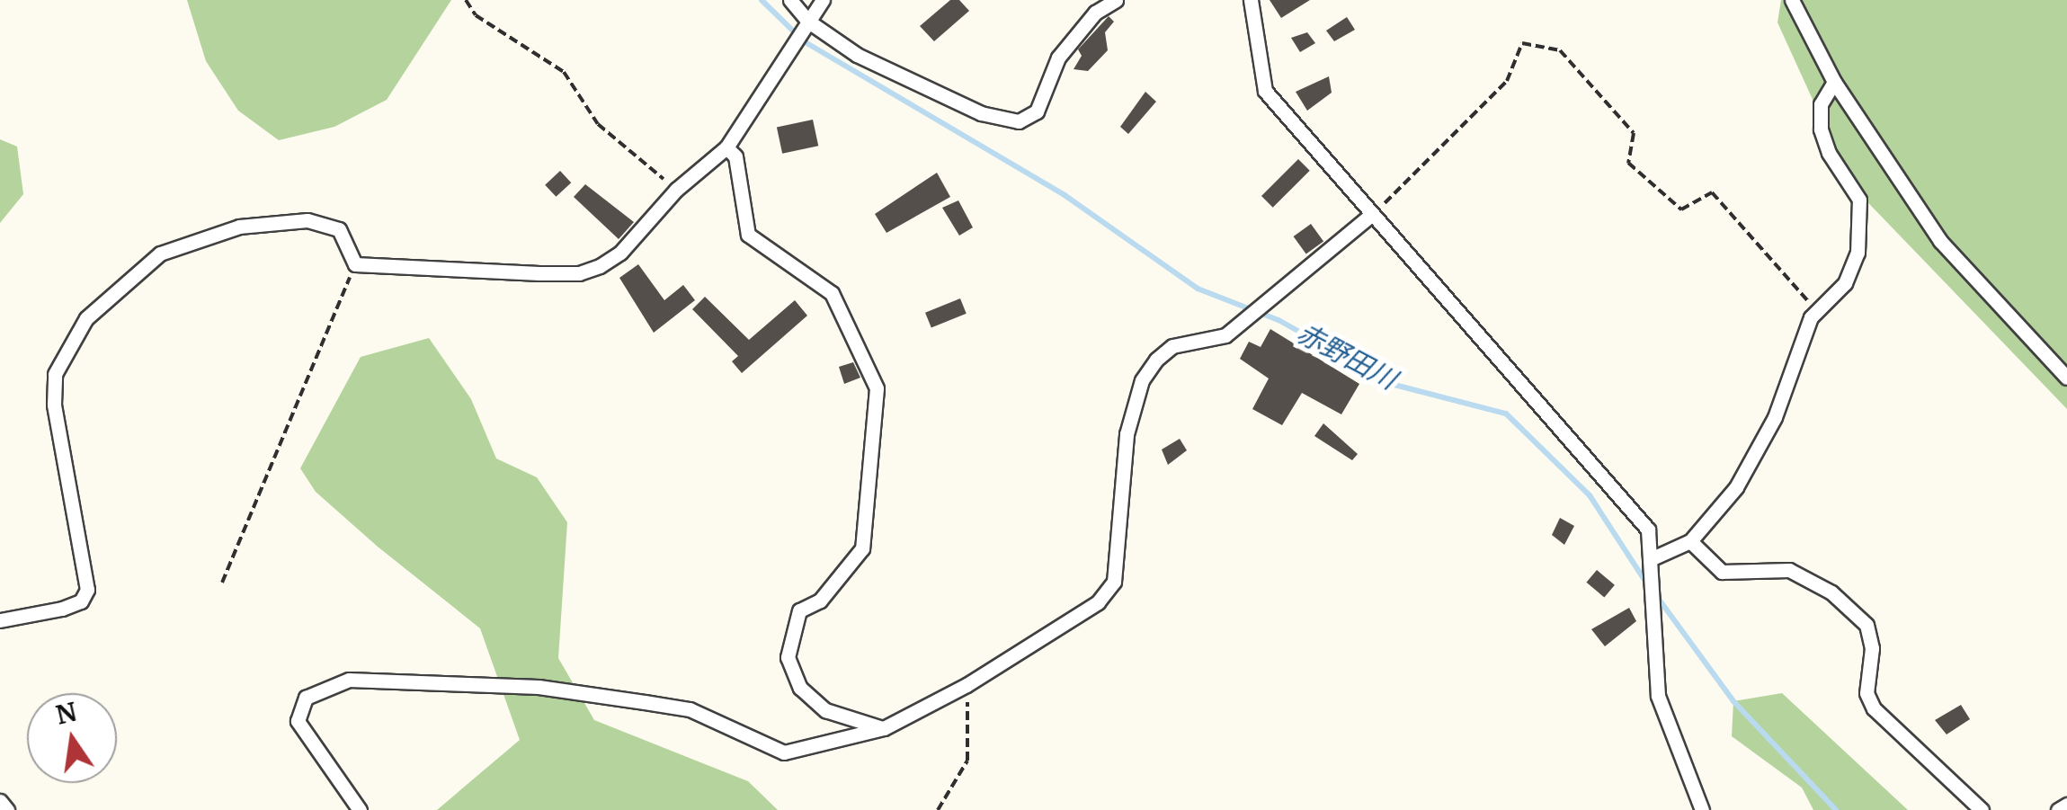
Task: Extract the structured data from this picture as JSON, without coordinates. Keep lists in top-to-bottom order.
{
  "water": ["赤野田川"],
  "north": "top"
}
